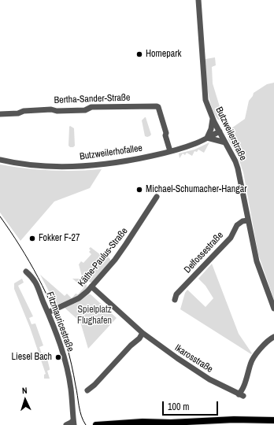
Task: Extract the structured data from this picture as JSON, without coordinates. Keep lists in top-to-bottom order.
{
  "streets": {
    "street": [
      "Bertha-Sander-Straße",
      "Butzweilerstraße",
      "Butzweilerhofallee",
      "Delfossestraße",
      "Käthe-Paulus-Straße",
      "Fitzmauricestraße",
      "Ikarosstraße"
    ]
  },
  "crossings": [
    ["Bertha-Sander-Straße", "Butzweilerhofallee"],
    ["Butzweilerstraße", "Butzweilerhofallee"],
    ["Butzweilerstraße", "Delfossestraße"],
    ["Käthe-Paulus-Straße", "Fitzmauricestraße"],
    ["Käthe-Paulus-Straße", "Ikarosstraße"]
  ],
  "parks": ["Spielplatz Flughafen"],
  "places": [
    "Homepark",
    "Michael-Schumacher-Hangar",
    "Fokker F-27",
    "Liesel Bach"
  ],
  "scale_bar": "100 m",
  "north": "top"
}
